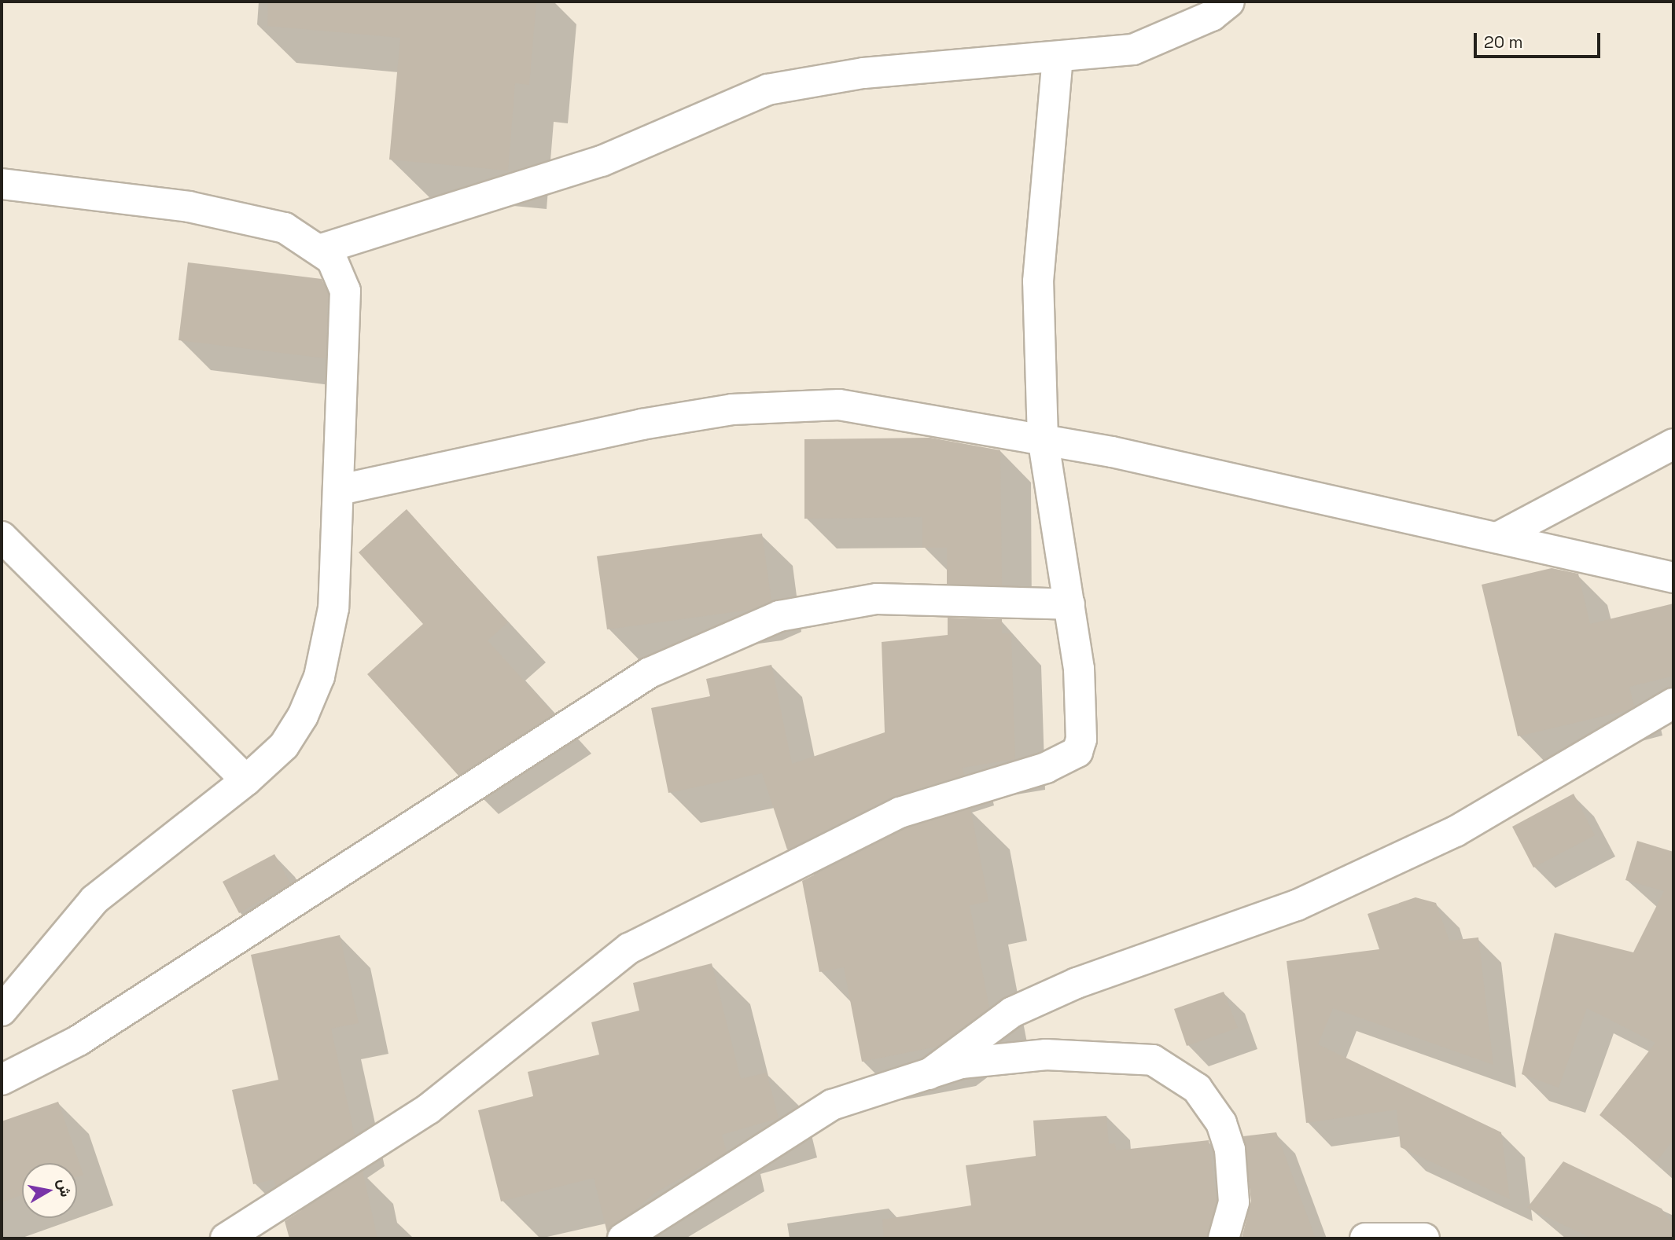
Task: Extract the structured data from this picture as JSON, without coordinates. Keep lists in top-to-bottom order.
{
  "scale_bar": "20 m",
  "north": "right"
}
